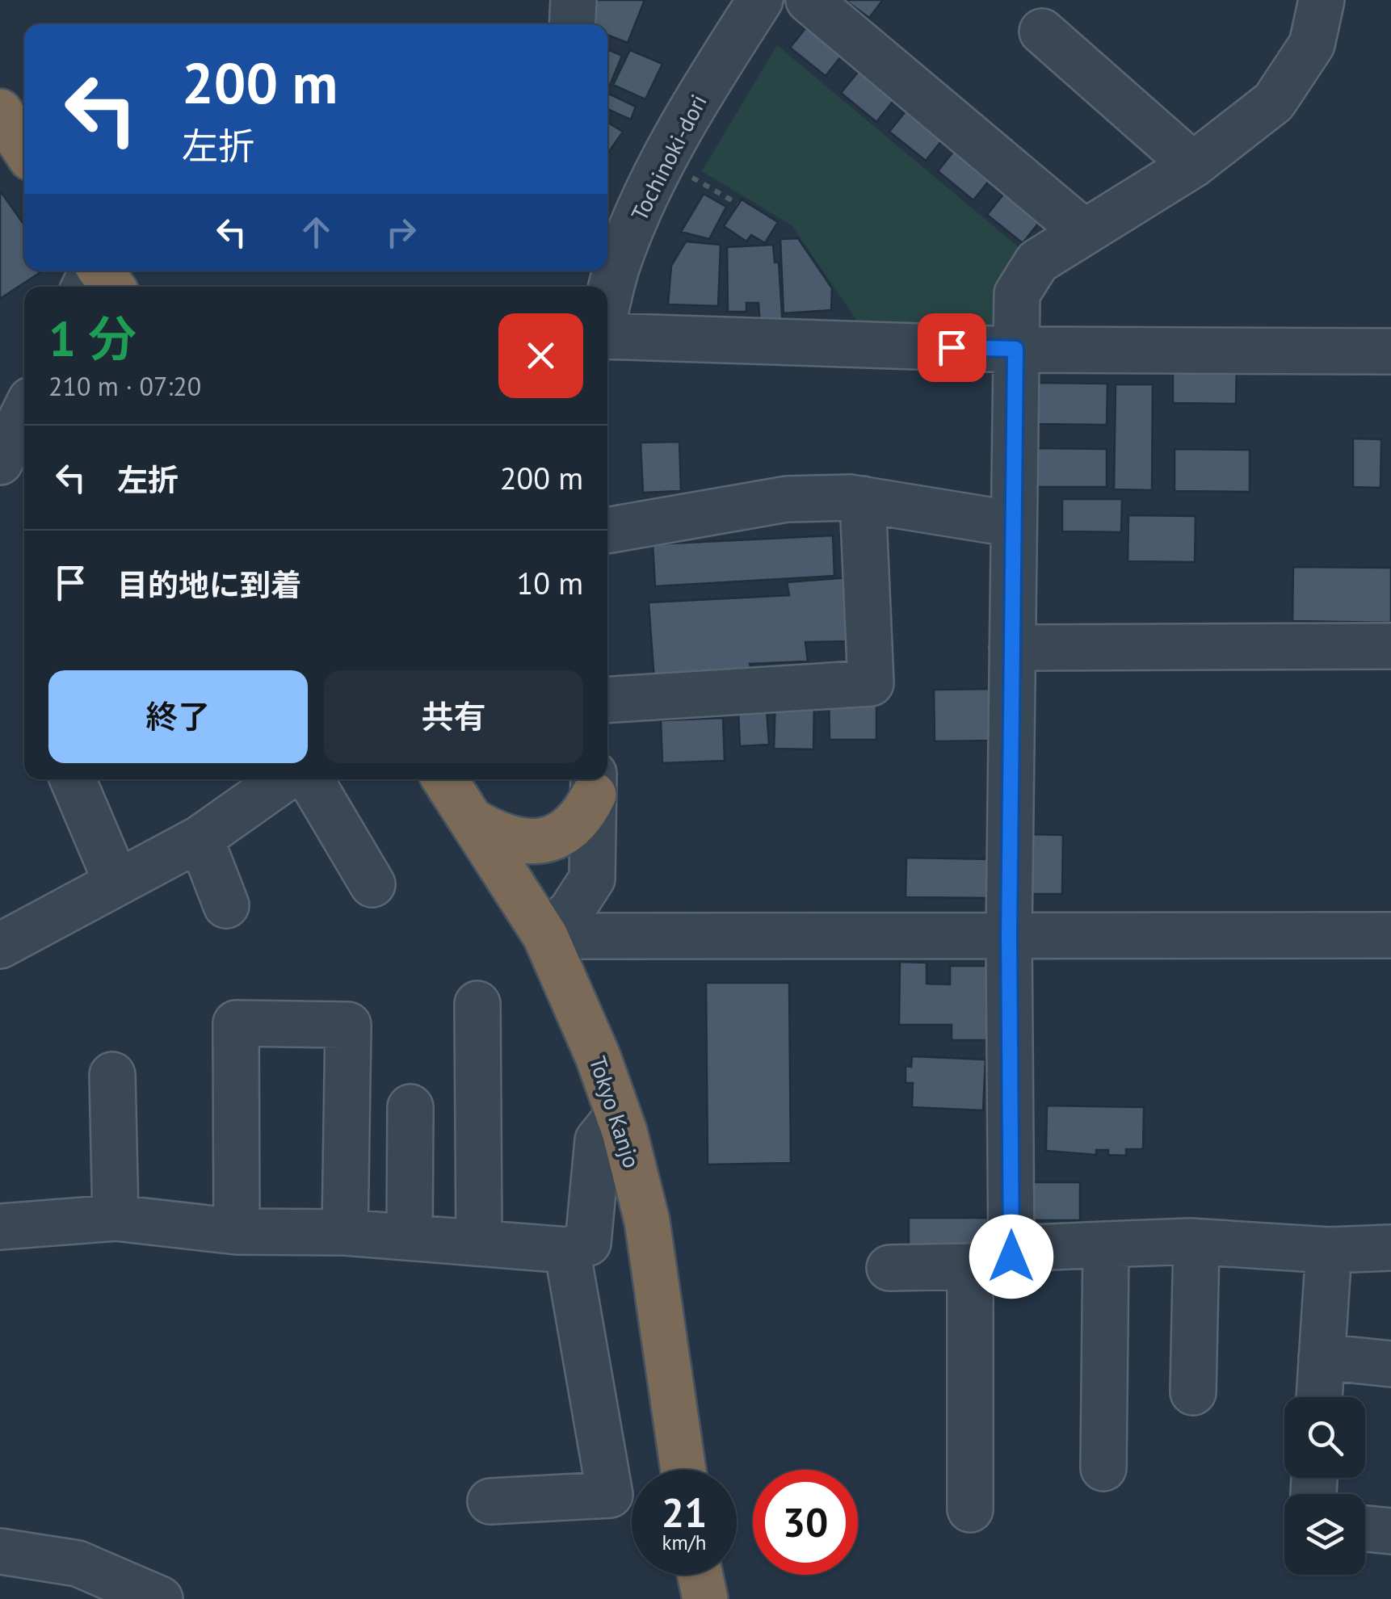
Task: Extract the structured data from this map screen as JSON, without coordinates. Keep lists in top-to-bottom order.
{
  "streets": {
    "highway": ["Tokyo Kanjo"],
    "street": ["Tochinoki-dori"]
  },
  "page": {
    "turn": ["200 m", "左折"],
    "heading": ["1 分", "210 m · 07:20"],
    "list": [
      {
        "name": "左折",
        "value": "200 m"
      },
      {
        "name": "目的地に到着",
        "value": "10 m"
      }
    ],
    "buttons": ["終了", "共有"],
    "speed": "21 km/h",
    "limit": "30"
  }
}
